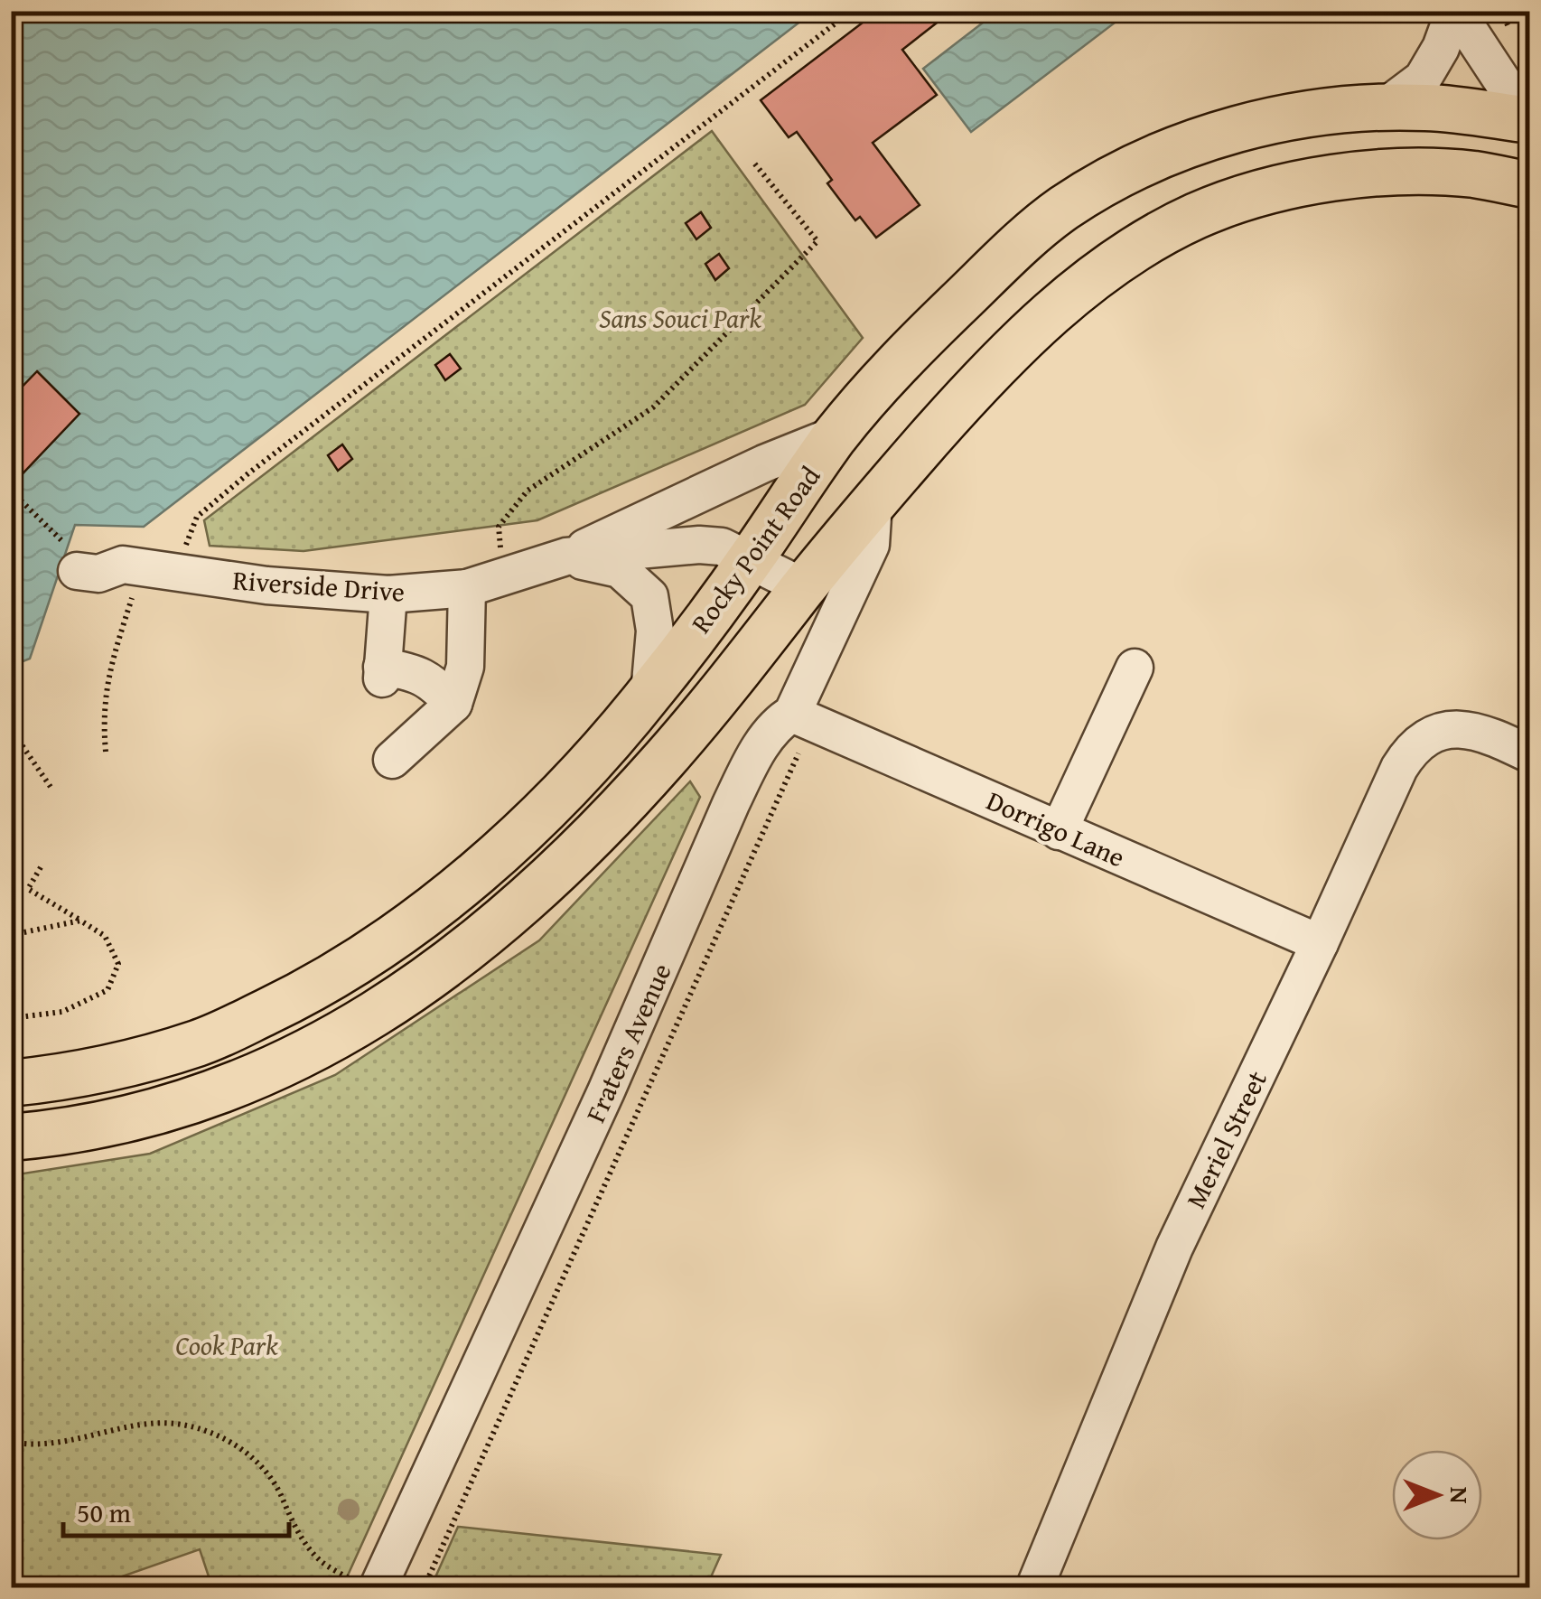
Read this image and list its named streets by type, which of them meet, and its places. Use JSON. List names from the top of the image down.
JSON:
{
  "streets": {
    "main road": ["Rocky Point Road"],
    "street": [
      "Riverside Drive",
      "Dorrigo Lane",
      "Fraters Avenue",
      "Meriel Street"
    ]
  },
  "crossings": [
    ["Rocky Point Road", "Riverside Drive"],
    ["Dorrigo Lane", "Fraters Avenue"],
    ["Dorrigo Lane", "Meriel Street"]
  ],
  "parks": ["Sans Souci Park", "Cook Park"],
  "scale_bar": "50 m",
  "north": "right"
}
